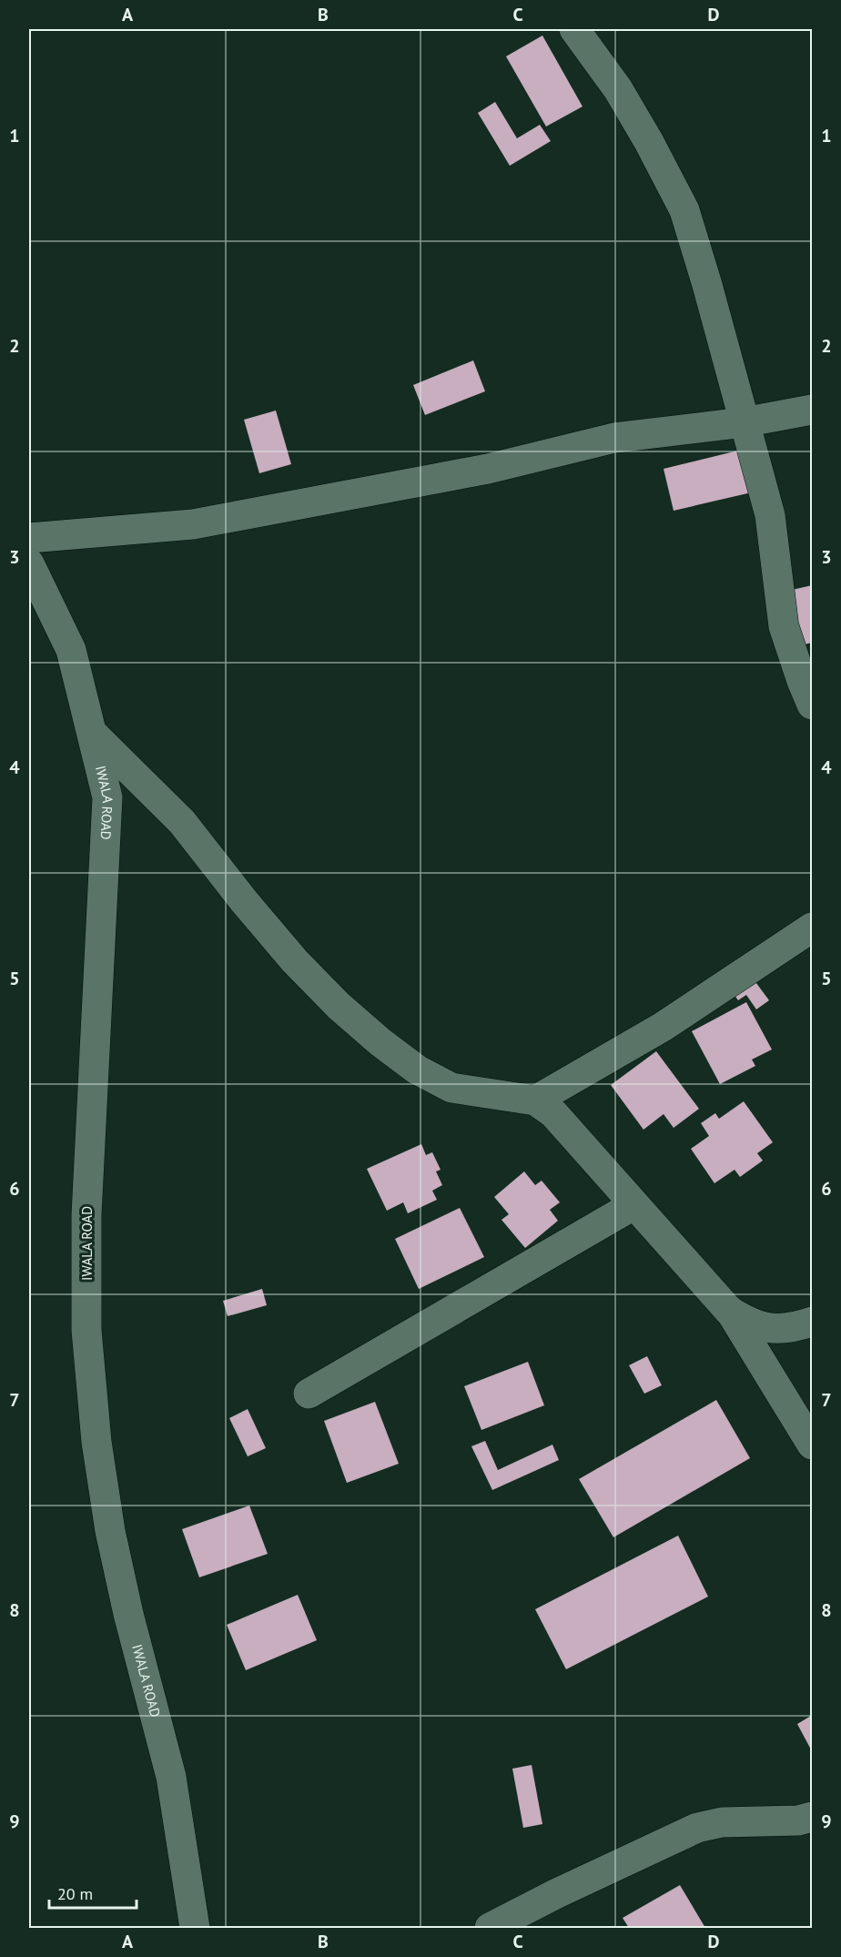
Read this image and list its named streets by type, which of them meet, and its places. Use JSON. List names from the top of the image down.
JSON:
{
  "streets": {
    "street": ["IWALA ROAD"]
  },
  "scale_bar": "20 m",
  "grid": {
    "columns": [
      "A",
      "B",
      "C",
      "D"
    ],
    "rows": [
      "1",
      "2",
      "3",
      "4",
      "5",
      "6",
      "7",
      "8",
      "9"
    ]
  }
}
